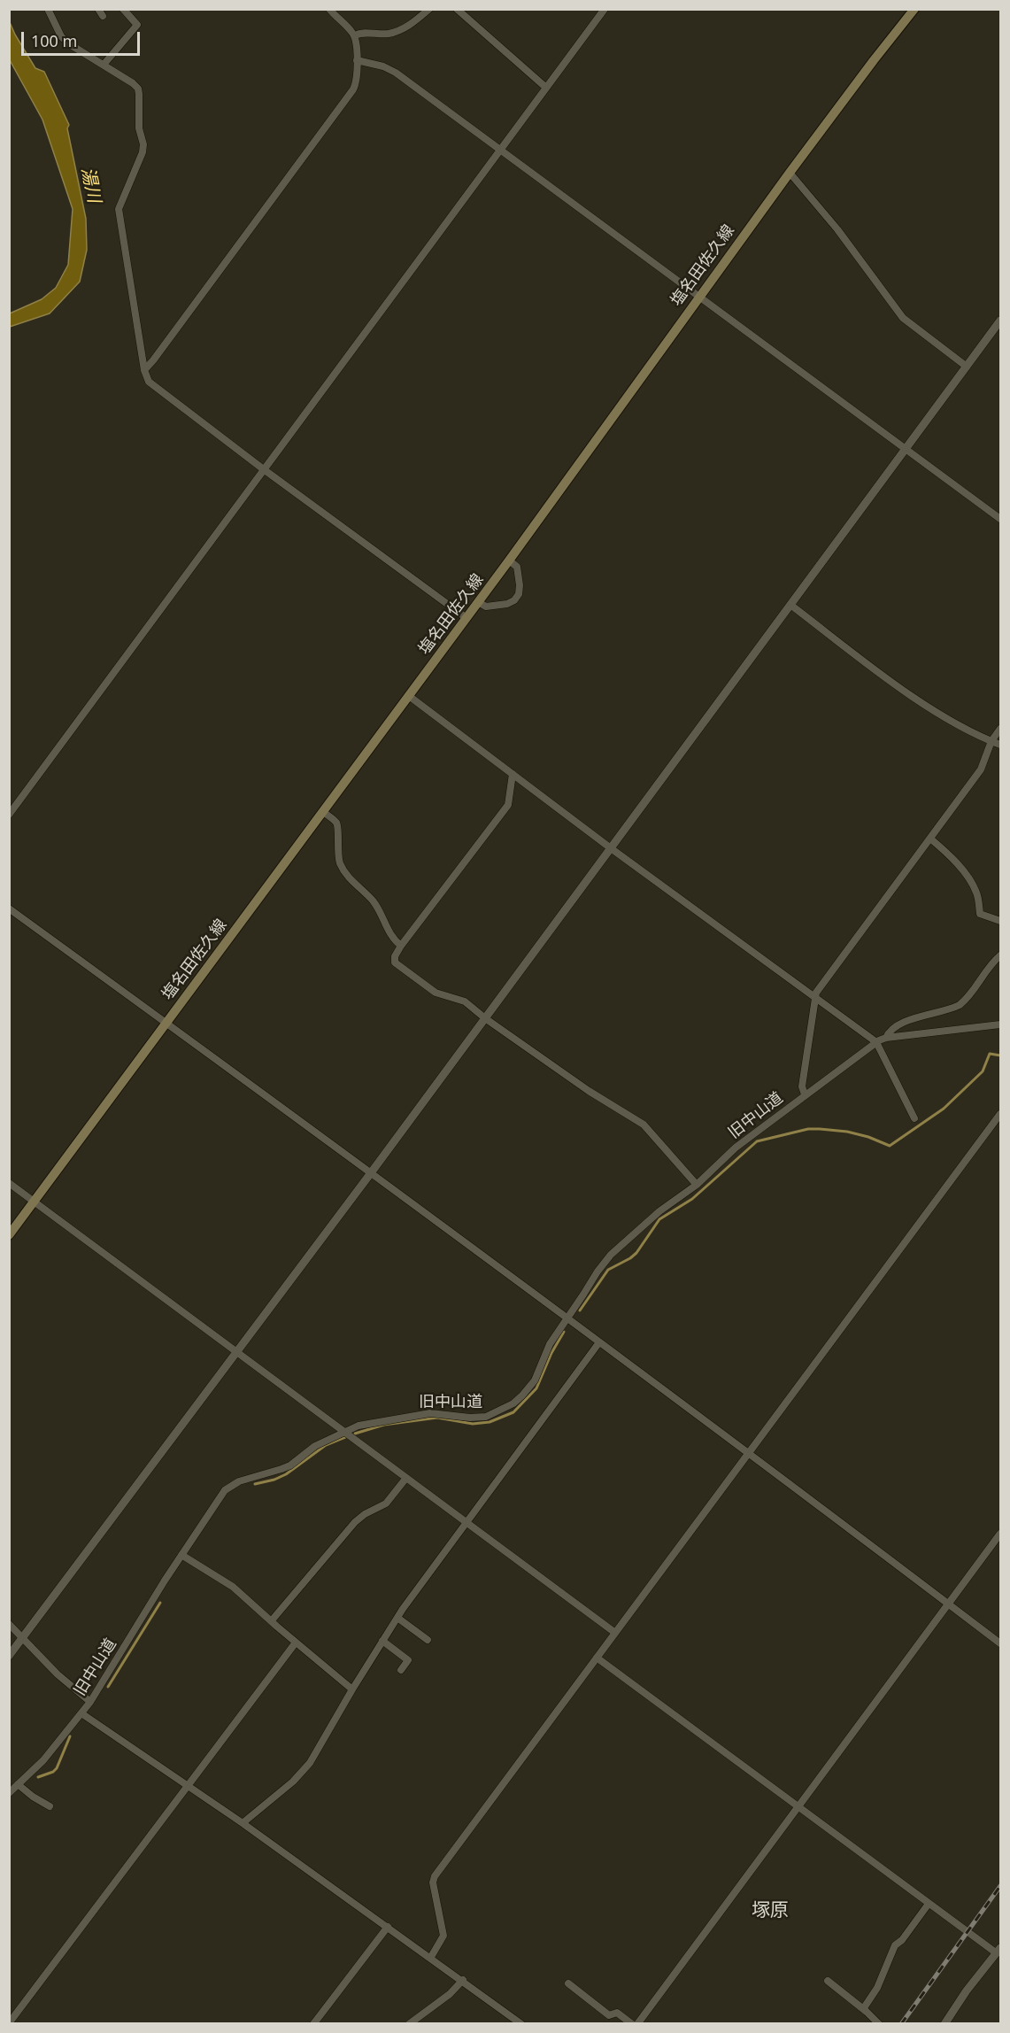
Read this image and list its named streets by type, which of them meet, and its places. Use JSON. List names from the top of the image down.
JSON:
{
  "streets": {
    "main road": ["塩名田佐久線"],
    "street": ["旧中山道"]
  },
  "districts": ["塚原"],
  "water": ["湯川"],
  "scale_bar": "100 m"
}
